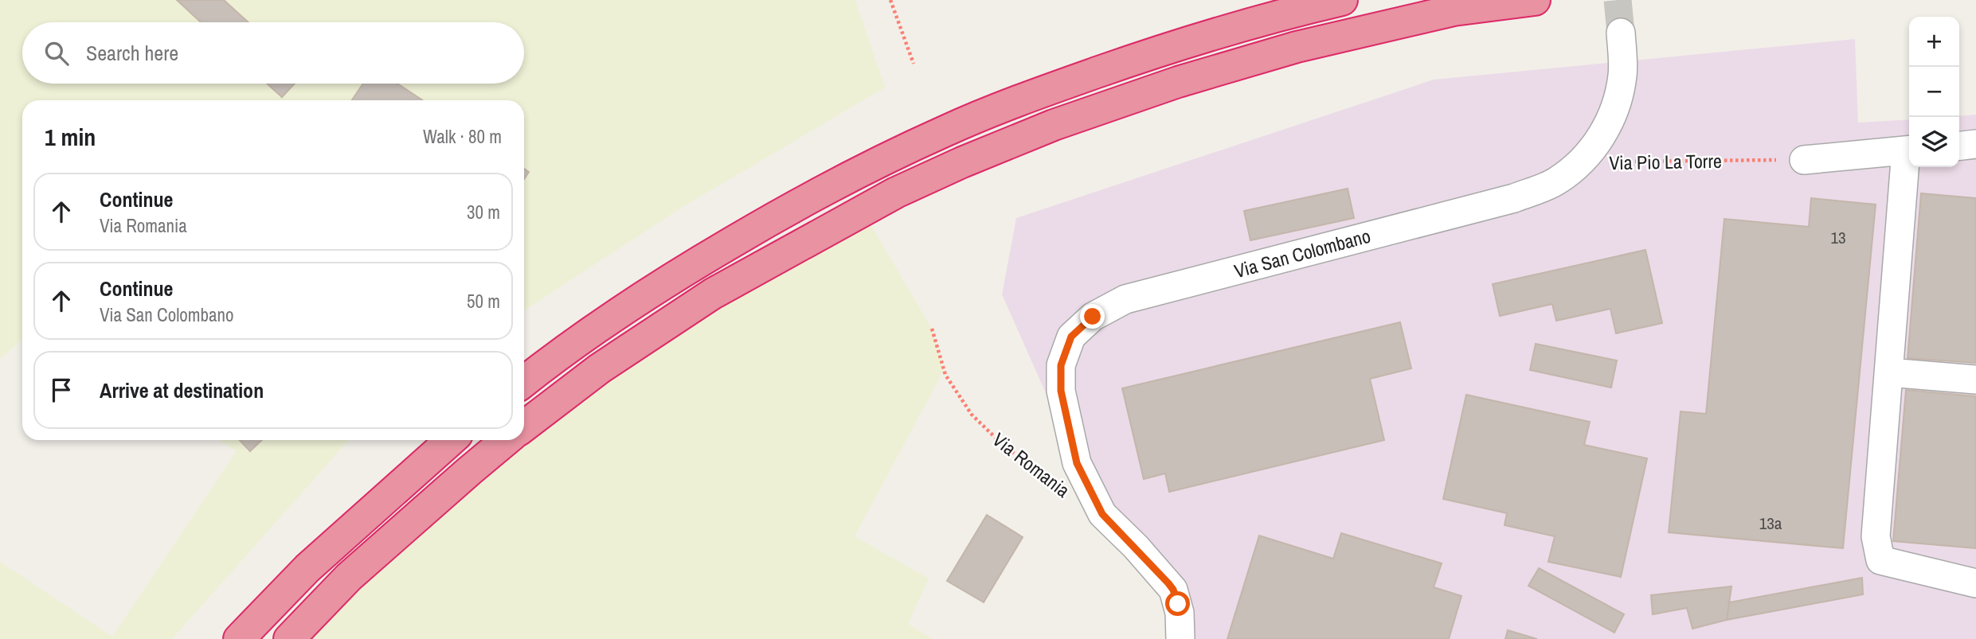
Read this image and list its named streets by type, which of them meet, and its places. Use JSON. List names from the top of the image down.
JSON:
{
  "streets": {
    "street": ["Via San Colombano"],
    "path": ["Via Pio La Torre", "Via Romania"]
  },
  "crossings": [
    ["Via Pio La Torre", "Via San Colombano"]
  ],
  "house_numbers": ["13", "13a"],
  "page": {
    "map_buttons": ["+", "−"],
    "search": "Search here",
    "heading": ["1 min", "Walk · 80 m"],
    "list": [
      ["Continue", "Via Romania", "30 m"],
      ["Continue", "Via San Colombano", "50 m"],
      "Arrive at destination"
    ]
  }
}
